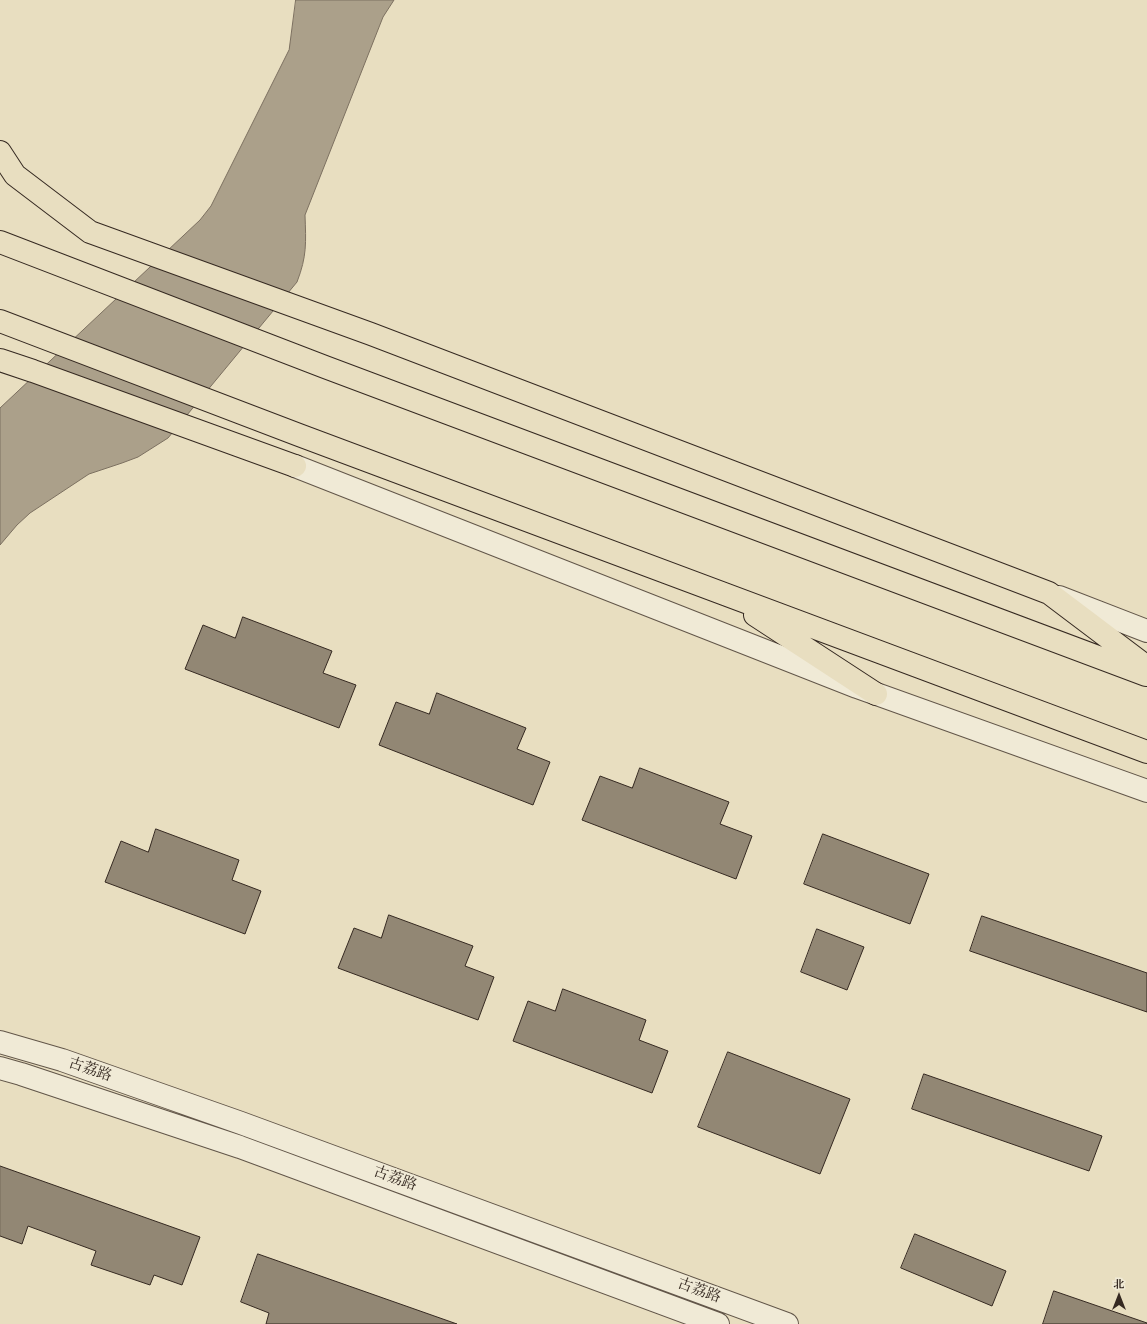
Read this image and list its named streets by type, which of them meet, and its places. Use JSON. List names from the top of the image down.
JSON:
{
  "streets": {
    "street": ["古荔路"]
  },
  "north": "top"
}
